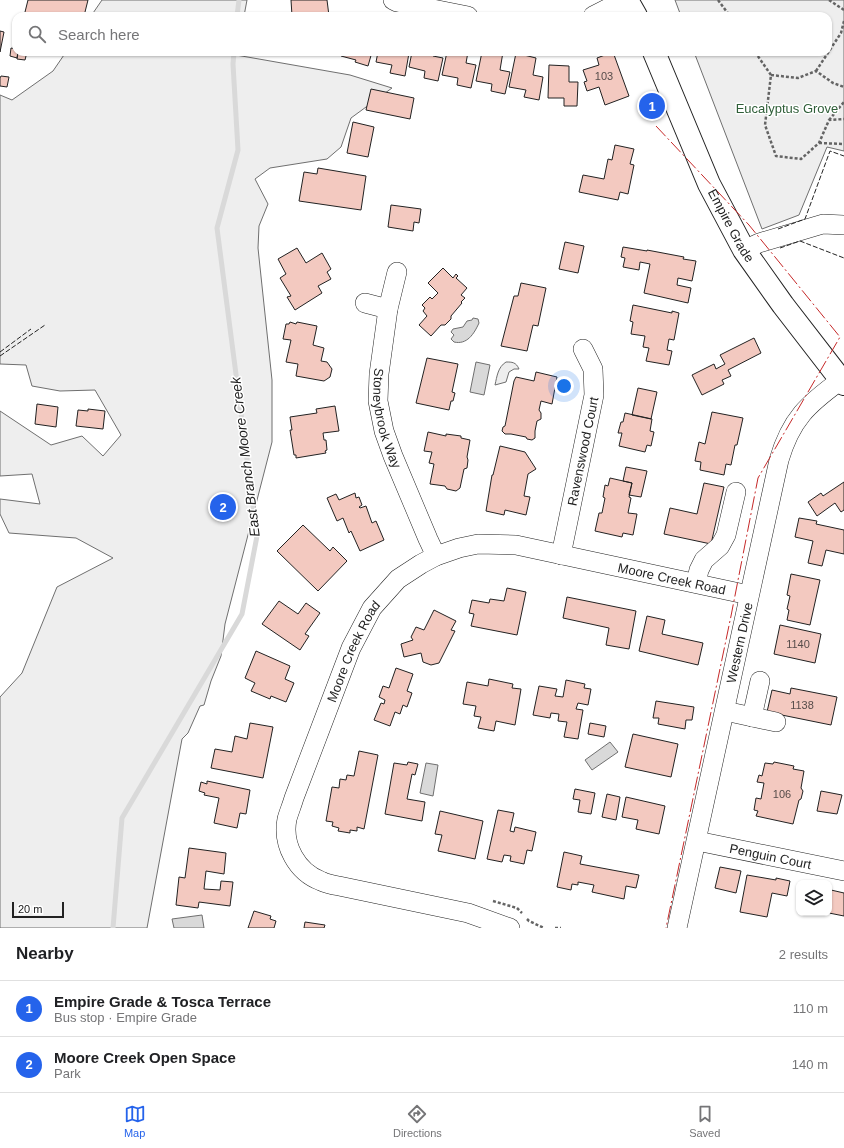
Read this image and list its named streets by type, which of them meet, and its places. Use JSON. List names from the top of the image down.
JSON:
{
  "streets": {
    "main road": ["Empire Grade"],
    "street": [
      "Stoneybrook Way",
      "Ravenswood Court",
      "Moore Creek Road",
      "Western Drive",
      "Penguin Court"
    ]
  },
  "crossings": [
    ["Empire Grade", "Western Drive"],
    ["Stoneybrook Way", "Moore Creek Road"],
    ["Ravenswood Court", "Moore Creek Road"],
    ["Moore Creek Road", "Western Drive"],
    ["Western Drive", "Penguin Court"]
  ],
  "water": ["East Branch Moore Creek"],
  "parks": ["Eucalyptus Grove"],
  "house_numbers": [
    "103",
    "1140",
    "1138",
    "106"
  ],
  "scale_bar": "20 m",
  "page": {
    "search": "Search here",
    "pins": ["1", "2"],
    "scale": "20 m",
    "heading": ["Nearby", "2 results"],
    "list": [
      {
        "mark": "1",
        "name": "Empire Grade & Tosca Terrace",
        "note": "Bus stop · Empire Grade",
        "value": "110 m"
      },
      {
        "mark": "2",
        "name": "Moore Creek Open Space",
        "note": "Park",
        "value": "140 m"
      }
    ],
    "nav": ["Map", "Directions", "Saved"]
  }
}
